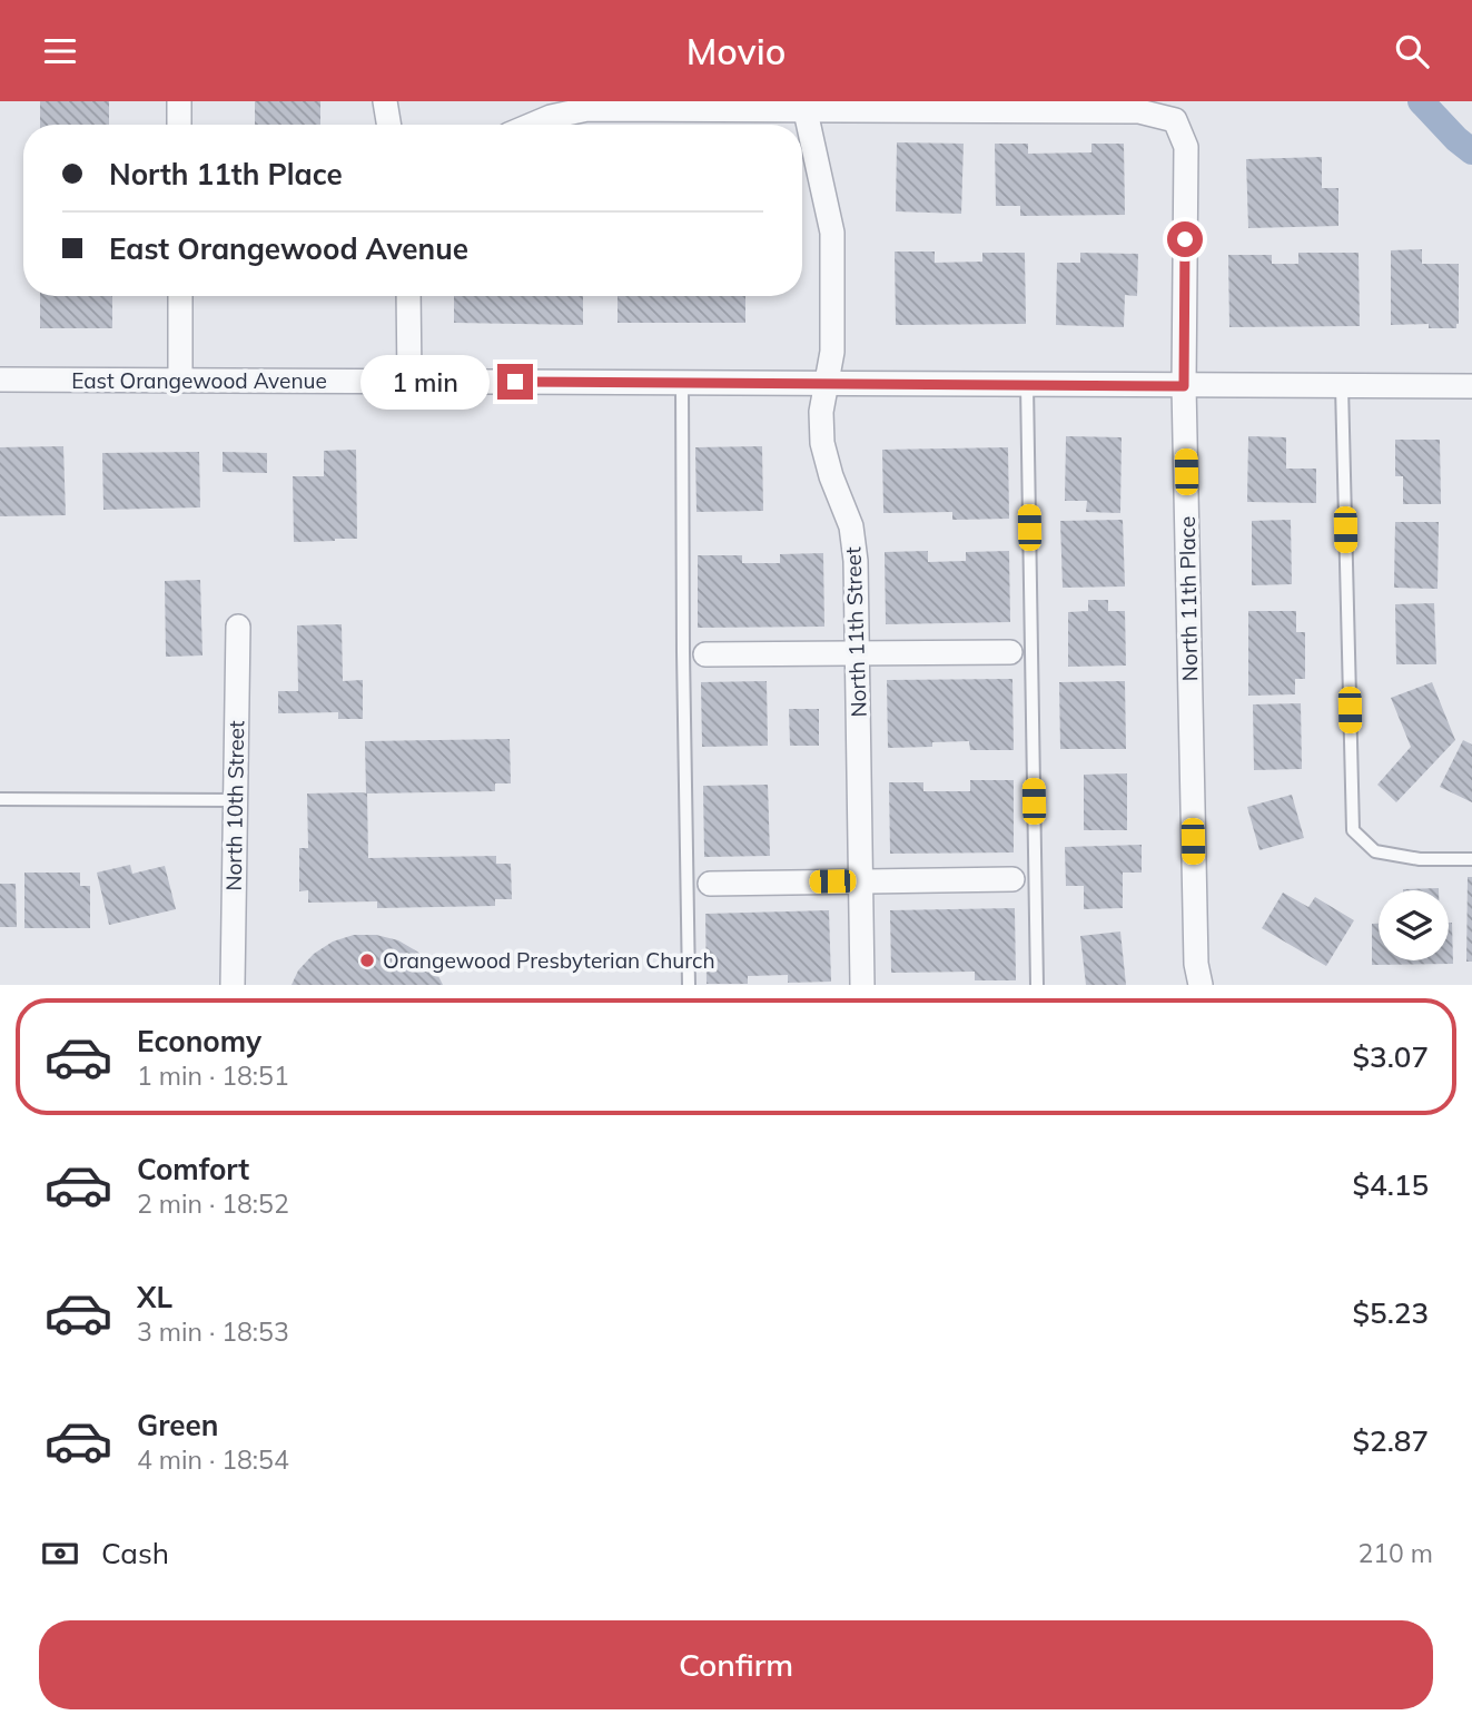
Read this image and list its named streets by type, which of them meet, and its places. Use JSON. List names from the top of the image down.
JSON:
{
  "streets": {
    "street": [
      "East Orangewood Avenue",
      "North 11th Place",
      "North 11th Street",
      "North 10th Street"
    ]
  },
  "crossings": [
    ["East Orangewood Avenue", "North 11th Place"],
    ["East Orangewood Avenue", "North 11th Street"],
    ["North 11th Place", "North 11th Street"]
  ],
  "places": ["Orangewood Presbyterian Church"],
  "page": {
    "header": "Movio",
    "banner": ["North 11th Place", "East Orangewood Avenue"],
    "bubble": "1 min",
    "list": [
      {
        "name": "Economy",
        "note": "1 min · 18:51",
        "value": "$3.07"
      },
      {
        "name": "Comfort",
        "note": "2 min · 18:52",
        "value": "$4.15"
      },
      {
        "name": "XL",
        "note": "3 min · 18:53",
        "value": "$5.23"
      },
      {
        "name": "Green",
        "note": "4 min · 18:54",
        "value": "$2.87"
      }
    ],
    "pay": ["Cash", "210 m"],
    "buttons": "Confirm"
  }
}
